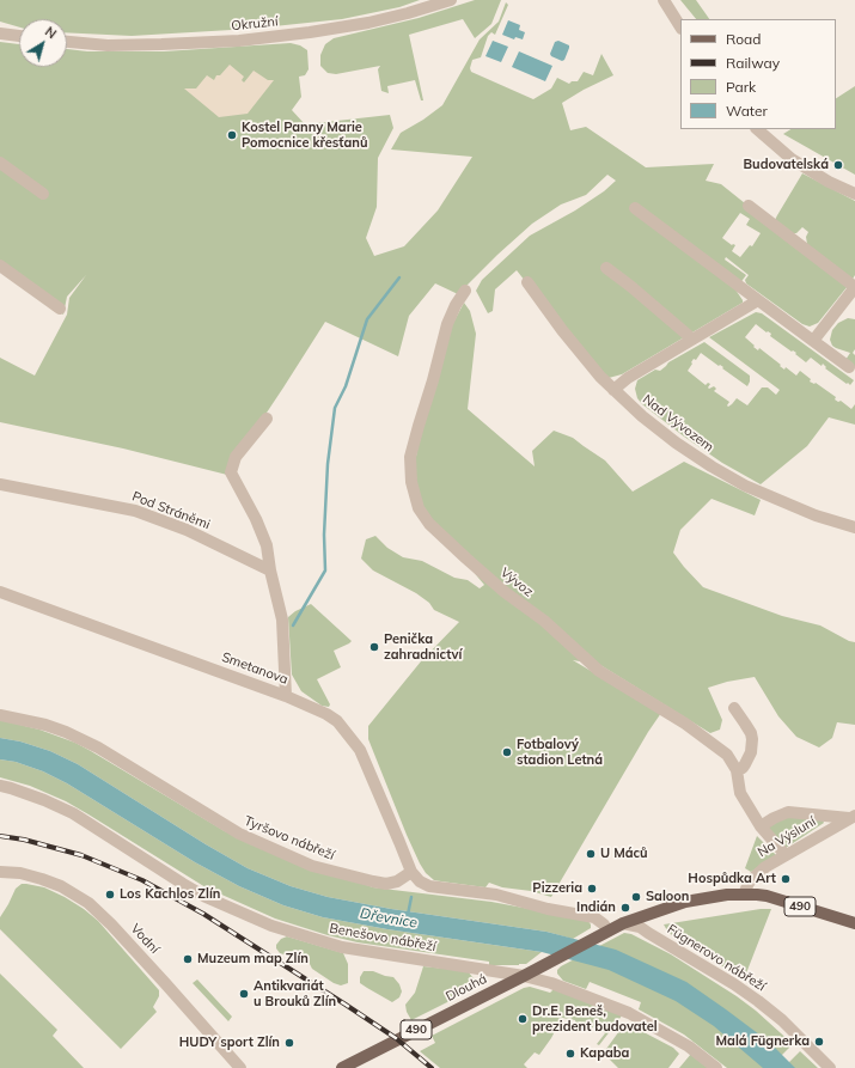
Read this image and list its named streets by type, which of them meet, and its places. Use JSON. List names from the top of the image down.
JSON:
{
  "streets": {
    "main road": ["490", "Dlouhá"],
    "street": [
      "Okružní",
      "Nad Vývozem",
      "Pod Stráněmi",
      "Vývoz",
      "Smetanova",
      "Na Výsluní",
      "Tyršovo nábřeží",
      "Benešovo nábřeží",
      "Vodní",
      "Fügnerovo nábřeží"
    ]
  },
  "crossings": [
    ["Vývoz", "Na Výsluní"],
    ["Smetanova", "Tyršovo nábřeží"],
    ["Na Výsluní", "490"],
    ["490", "Fügnerovo nábřeží"],
    ["490", "Dlouhá"],
    ["Benešovo nábřeží", "Dlouhá"]
  ],
  "water": ["Dřevnice"],
  "places": [
    "Kostel Panny Marie Pomocnice křesťanů",
    "Budovatelská",
    "Penička zahradnictví",
    "Fotbalový stadion Letná",
    "U Máců",
    "Hospůdka Art",
    "Pizzeria",
    "Los Kachlos Zlín",
    "Saloon",
    "Indián",
    "Muzeum map Zlín",
    "Antikvariát u Brouků Zlín",
    "Dr.E. Beneš, prezident budovatel",
    "Malá Fügnerka",
    "HUDY sport Zlín",
    "Kapaba"
  ],
  "legend": [
    "Road",
    "Railway",
    "Park",
    "Water"
  ],
  "north": "top right"
}
